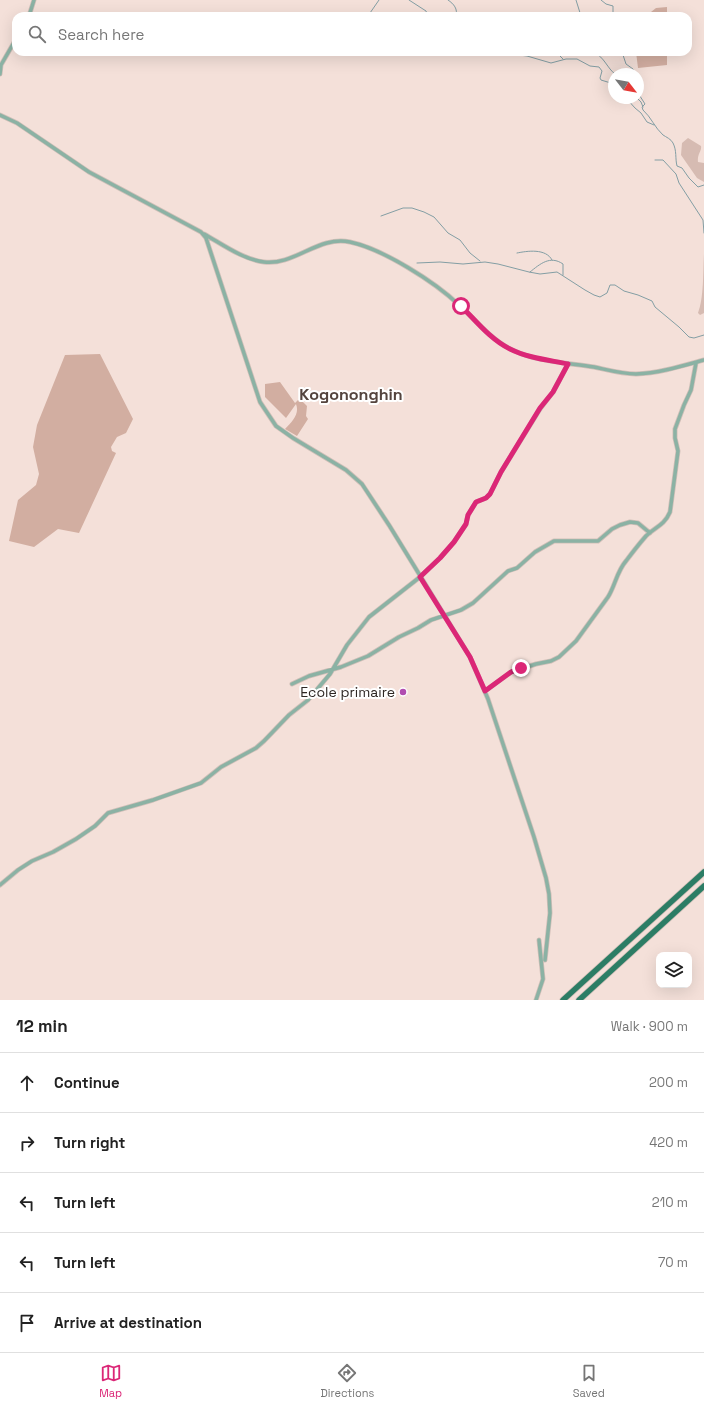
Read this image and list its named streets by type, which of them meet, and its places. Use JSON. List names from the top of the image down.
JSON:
{
  "districts": ["Kogononghin"],
  "places": ["Ecole primaire"],
  "north": "bottom right",
  "page": {
    "search": "Search here",
    "heading": ["12 min", "Walk · 900 m"],
    "list": [
      ["Continue", "200 m"],
      ["Turn right", "420 m"],
      ["Turn left", "210 m"],
      ["Turn left", "70 m"],
      "Arrive at destination"
    ],
    "nav": ["Map", "Directions", "Saved"]
  }
}
